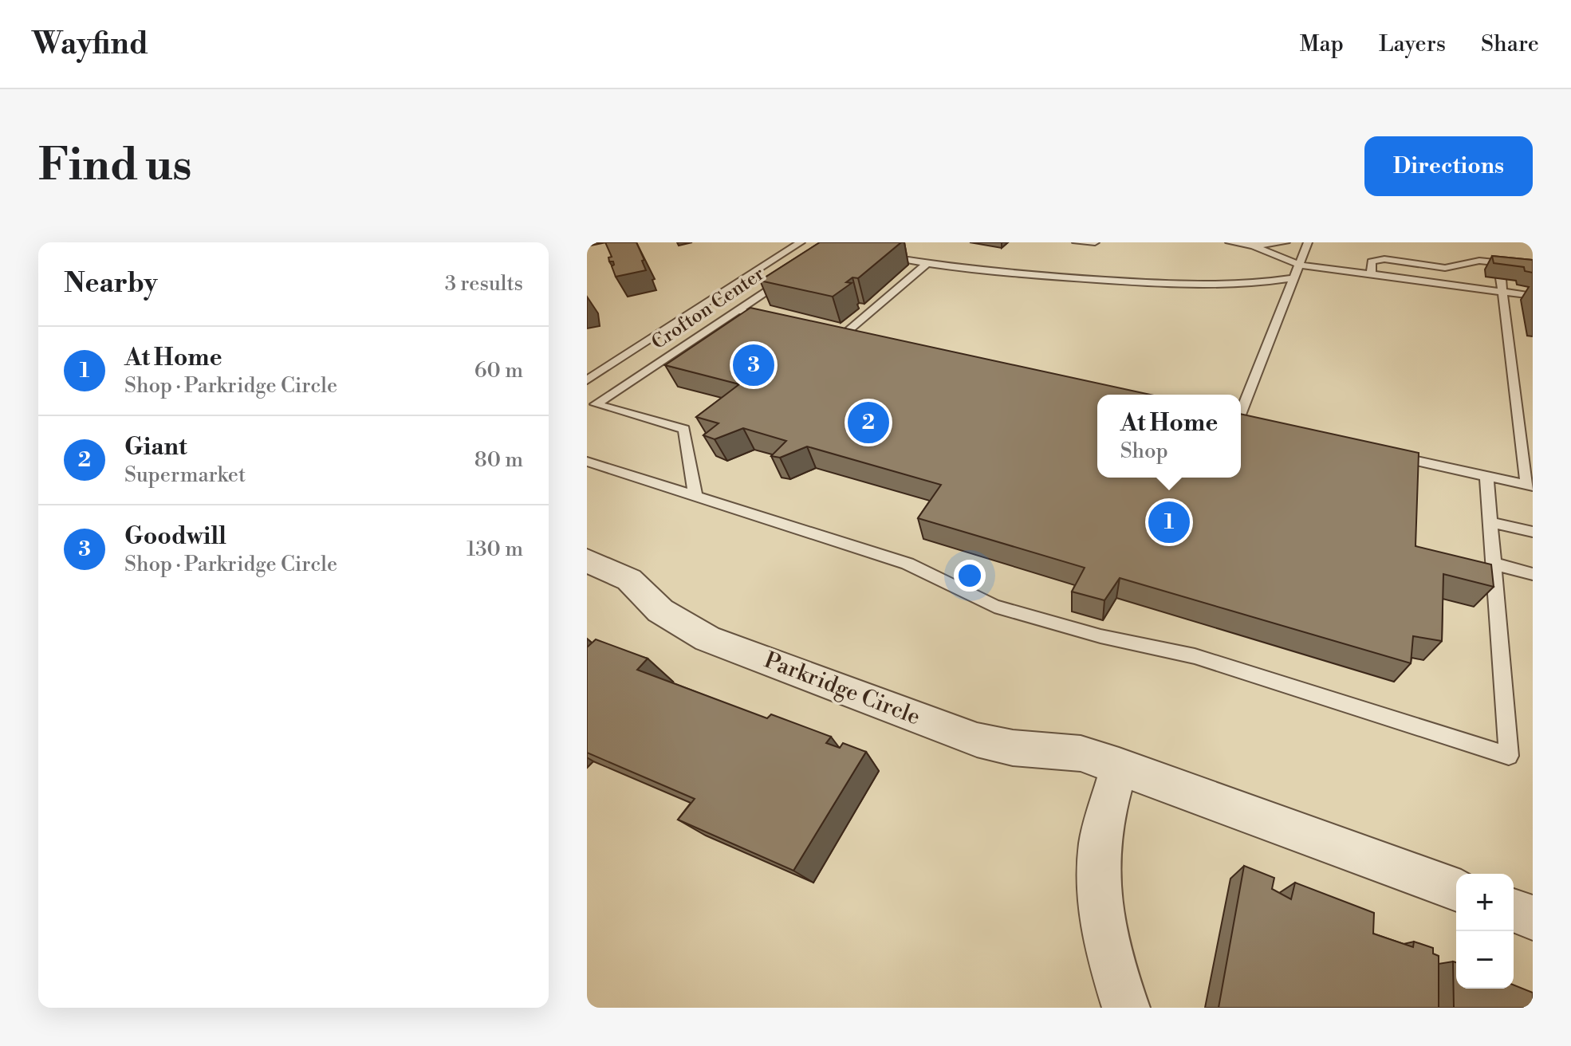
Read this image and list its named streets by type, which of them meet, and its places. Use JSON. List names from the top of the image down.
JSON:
{
  "streets": {
    "street": ["Parkridge Circle"],
    "lane": ["Crofton Center"]
  },
  "page": {
    "header": "Wayfind",
    "nav": ["Map", "Layers", "Share"],
    "buttons": "Directions",
    "title": "Find us",
    "heading": ["Nearby", "3 results"],
    "list": [
      {
        "mark": "1",
        "name": "At Home",
        "note": "Shop · Parkridge Circle",
        "value": "60 m"
      },
      {
        "mark": "2",
        "name": "Giant",
        "note": "Supermarket",
        "value": "80 m"
      },
      {
        "mark": "3",
        "name": "Goodwill",
        "note": "Shop · Parkridge Circle",
        "value": "130 m"
      }
    ],
    "pins": ["3", "2", "1"],
    "popup": ["At Home", "Shop"],
    "map_buttons": ["+", "−"]
  }
}
